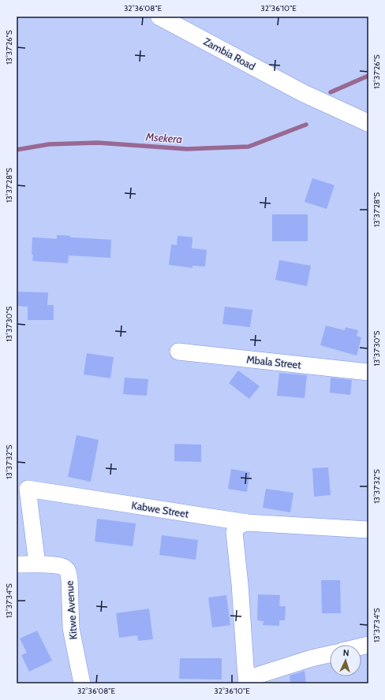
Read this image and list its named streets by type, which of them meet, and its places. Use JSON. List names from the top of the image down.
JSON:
{
  "streets": {
    "street": [
      "Zambia Road",
      "Mbala Street",
      "Kabwe Street",
      "Kitwe Avenue"
    ]
  },
  "crossings": [
    ["Kabwe Street", "Kitwe Avenue"]
  ],
  "water": ["Msekera"],
  "north": "top",
  "coordinates": [
    "32°36'08\"E",
    "32°36'10\"E",
    "13°37'26\"S",
    "13°37'28\"S",
    "13°37'30\"S",
    "13°37'32\"S",
    "13°37'34\"S"
  ]
}
